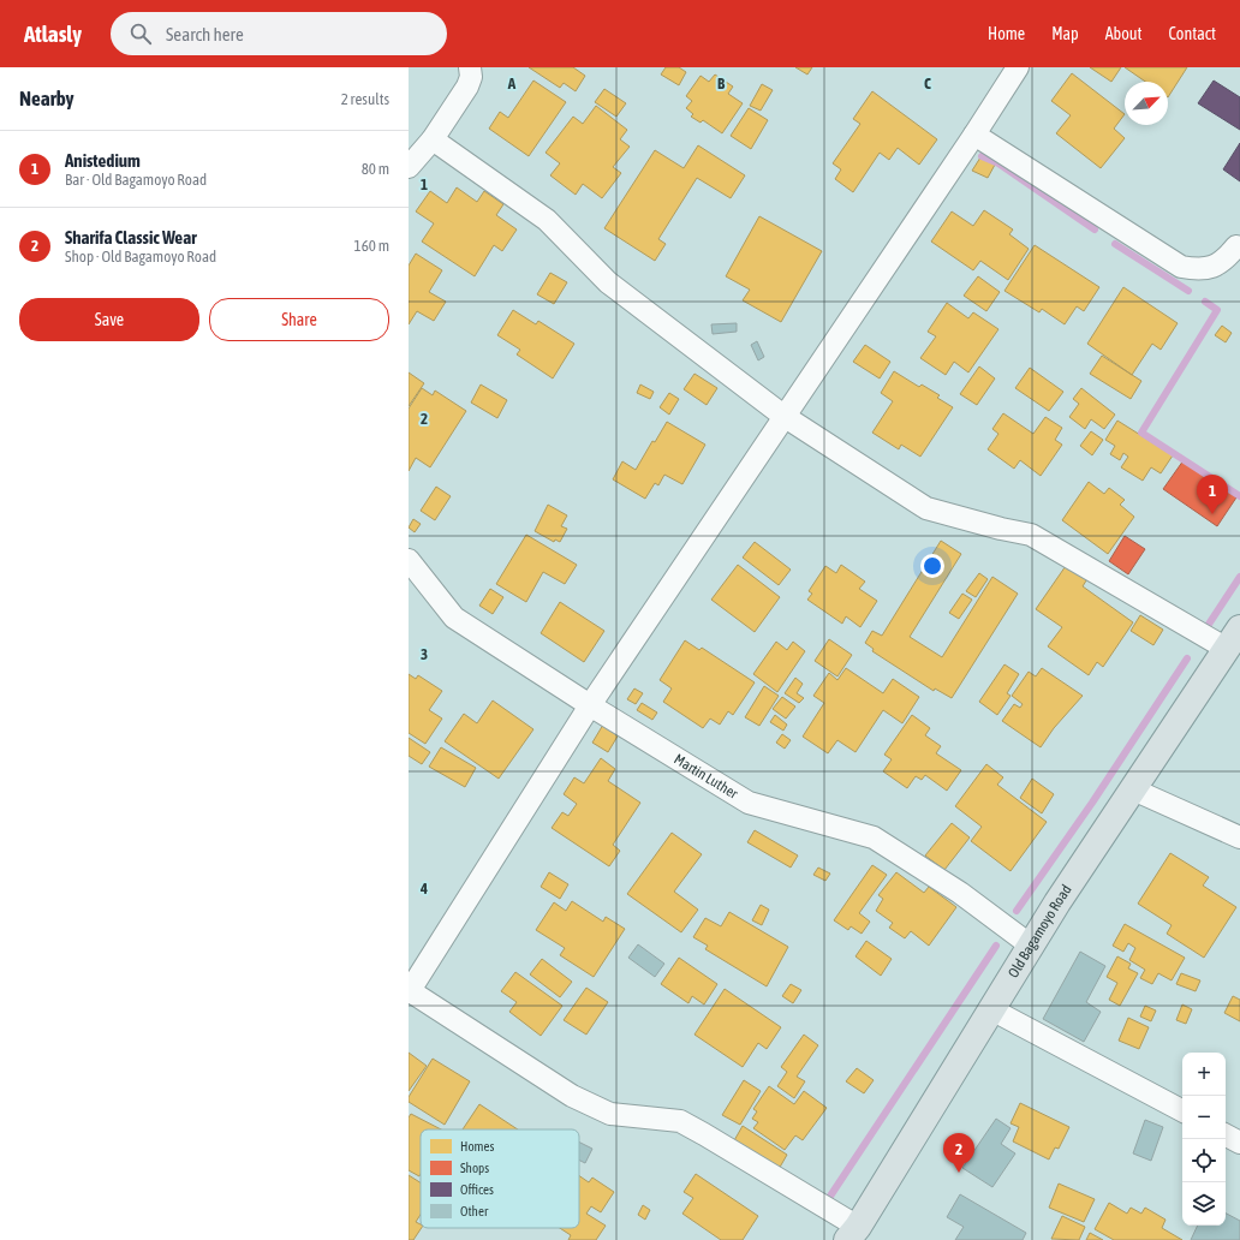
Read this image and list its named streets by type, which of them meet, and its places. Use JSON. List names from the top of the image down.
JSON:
{
  "streets": {
    "main road": ["Old Bagamoyo Road"],
    "street": ["Martin Luther"]
  },
  "crossings": [
    ["Martin Luther", "Old Bagamoyo Road"]
  ],
  "legend": [
    "Homes",
    "Shops",
    "Offices",
    "Other"
  ],
  "north": "top right",
  "page": {
    "header": "Atlasly",
    "search": "Search here",
    "nav": [
      "Home",
      "Map",
      "About",
      "Contact"
    ],
    "heading": ["Nearby", "2 results"],
    "list": [
      {
        "mark": "1",
        "name": "Anistedium",
        "note": "Bar · Old Bagamoyo Road",
        "value": "80 m"
      },
      {
        "mark": "2",
        "name": "Sharifa Classic Wear",
        "note": "Shop · Old Bagamoyo Road",
        "value": "160 m"
      }
    ],
    "buttons": ["Save", "Share"],
    "pins": ["1", "2"],
    "map_buttons": ["+", "−"]
  },
  "grid": {
    "columns": ["A", "B", "C"],
    "rows": [
      "1",
      "2",
      "3",
      "4"
    ]
  }
}
